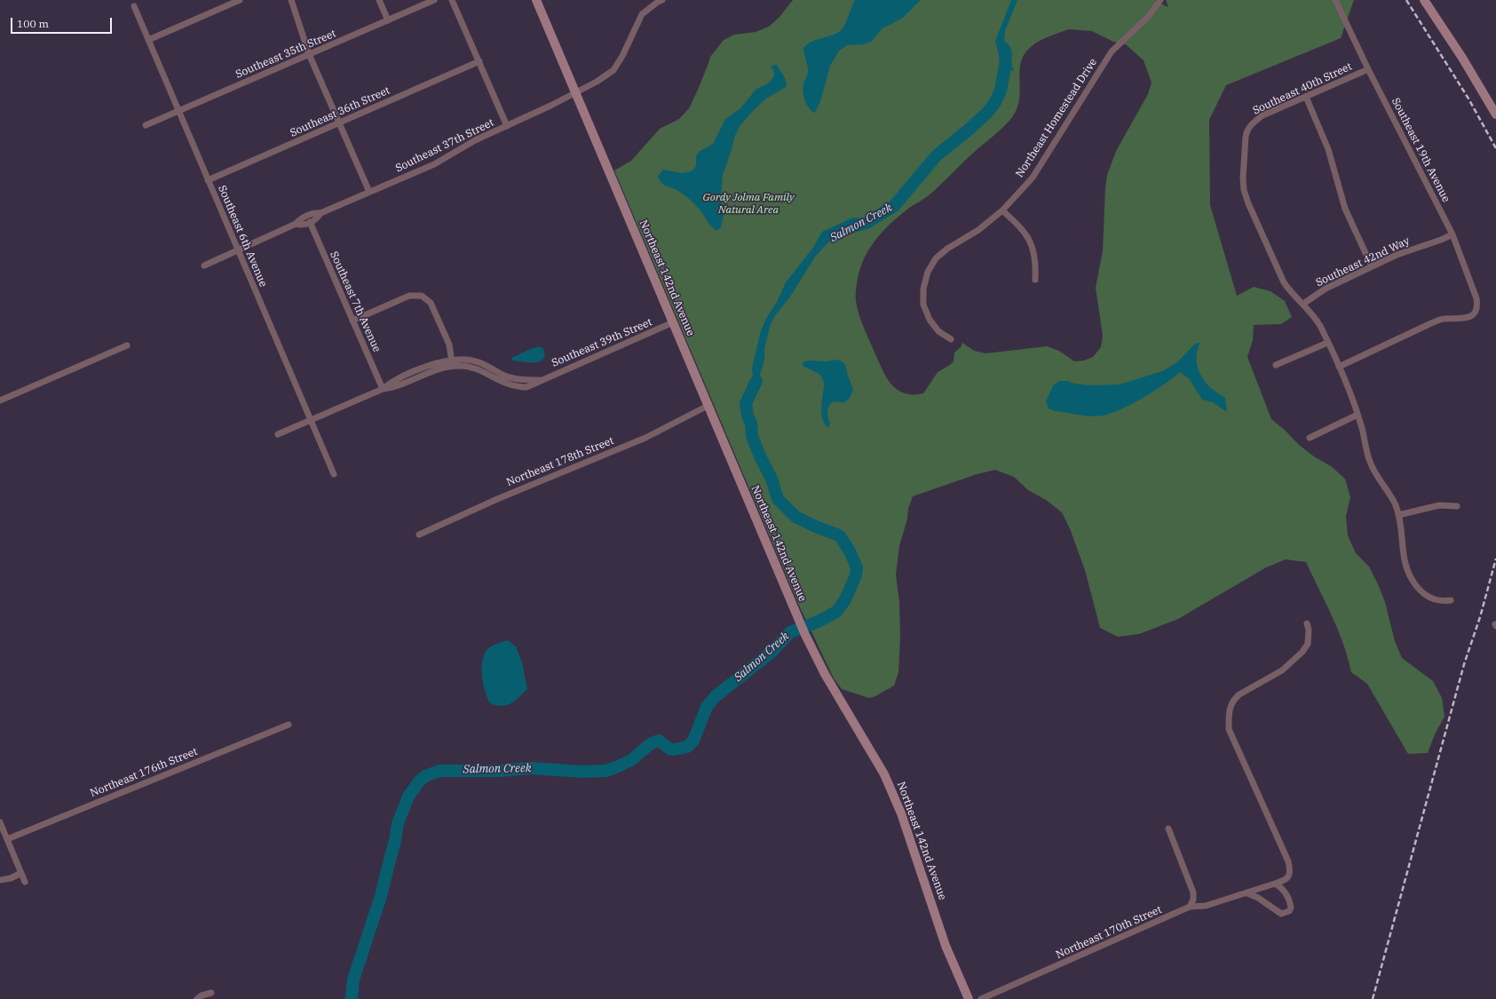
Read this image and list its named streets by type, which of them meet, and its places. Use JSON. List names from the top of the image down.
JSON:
{
  "streets": {
    "street": [
      "Southeast 35th Street",
      "Southeast 40th Street",
      "Southeast 36th Street",
      "Northeast Homestead Drive",
      "Southeast 37th Street",
      "Southeast 19th Avenue",
      "Southeast 6th Avenue",
      "Southeast 42nd Way",
      "Northeast 142nd Avenue",
      "Southeast 7th Avenue",
      "Southeast 39th Street",
      "Northeast 178th Street",
      "Northeast 176th Street",
      "Northeast 170th Street"
    ]
  },
  "crossings": [
    ["Southeast 35th Street", "Southeast 6th Avenue"],
    ["Southeast 40th Street", "Southeast 19th Avenue"],
    ["Southeast 40th Street", "Southeast 42nd Way"],
    ["Southeast 36th Street", "Southeast 6th Avenue"],
    ["Southeast 37th Street", "Southeast 6th Avenue"],
    ["Southeast 37th Street", "Northeast 142nd Avenue"],
    ["Southeast 37th Street", "Southeast 7th Avenue"],
    ["Southeast 19th Avenue", "Southeast 42nd Way"],
    ["Southeast 6th Avenue", "Southeast 39th Street"],
    ["Northeast 142nd Avenue", "Southeast 39th Street"],
    ["Northeast 142nd Avenue", "Northeast 178th Street"],
    ["Southeast 7th Avenue", "Southeast 39th Street"]
  ],
  "water": ["Salmon Creek"],
  "parks": ["Gordy Jolma Family Natural Area"],
  "scale_bar": "100 m"
}
